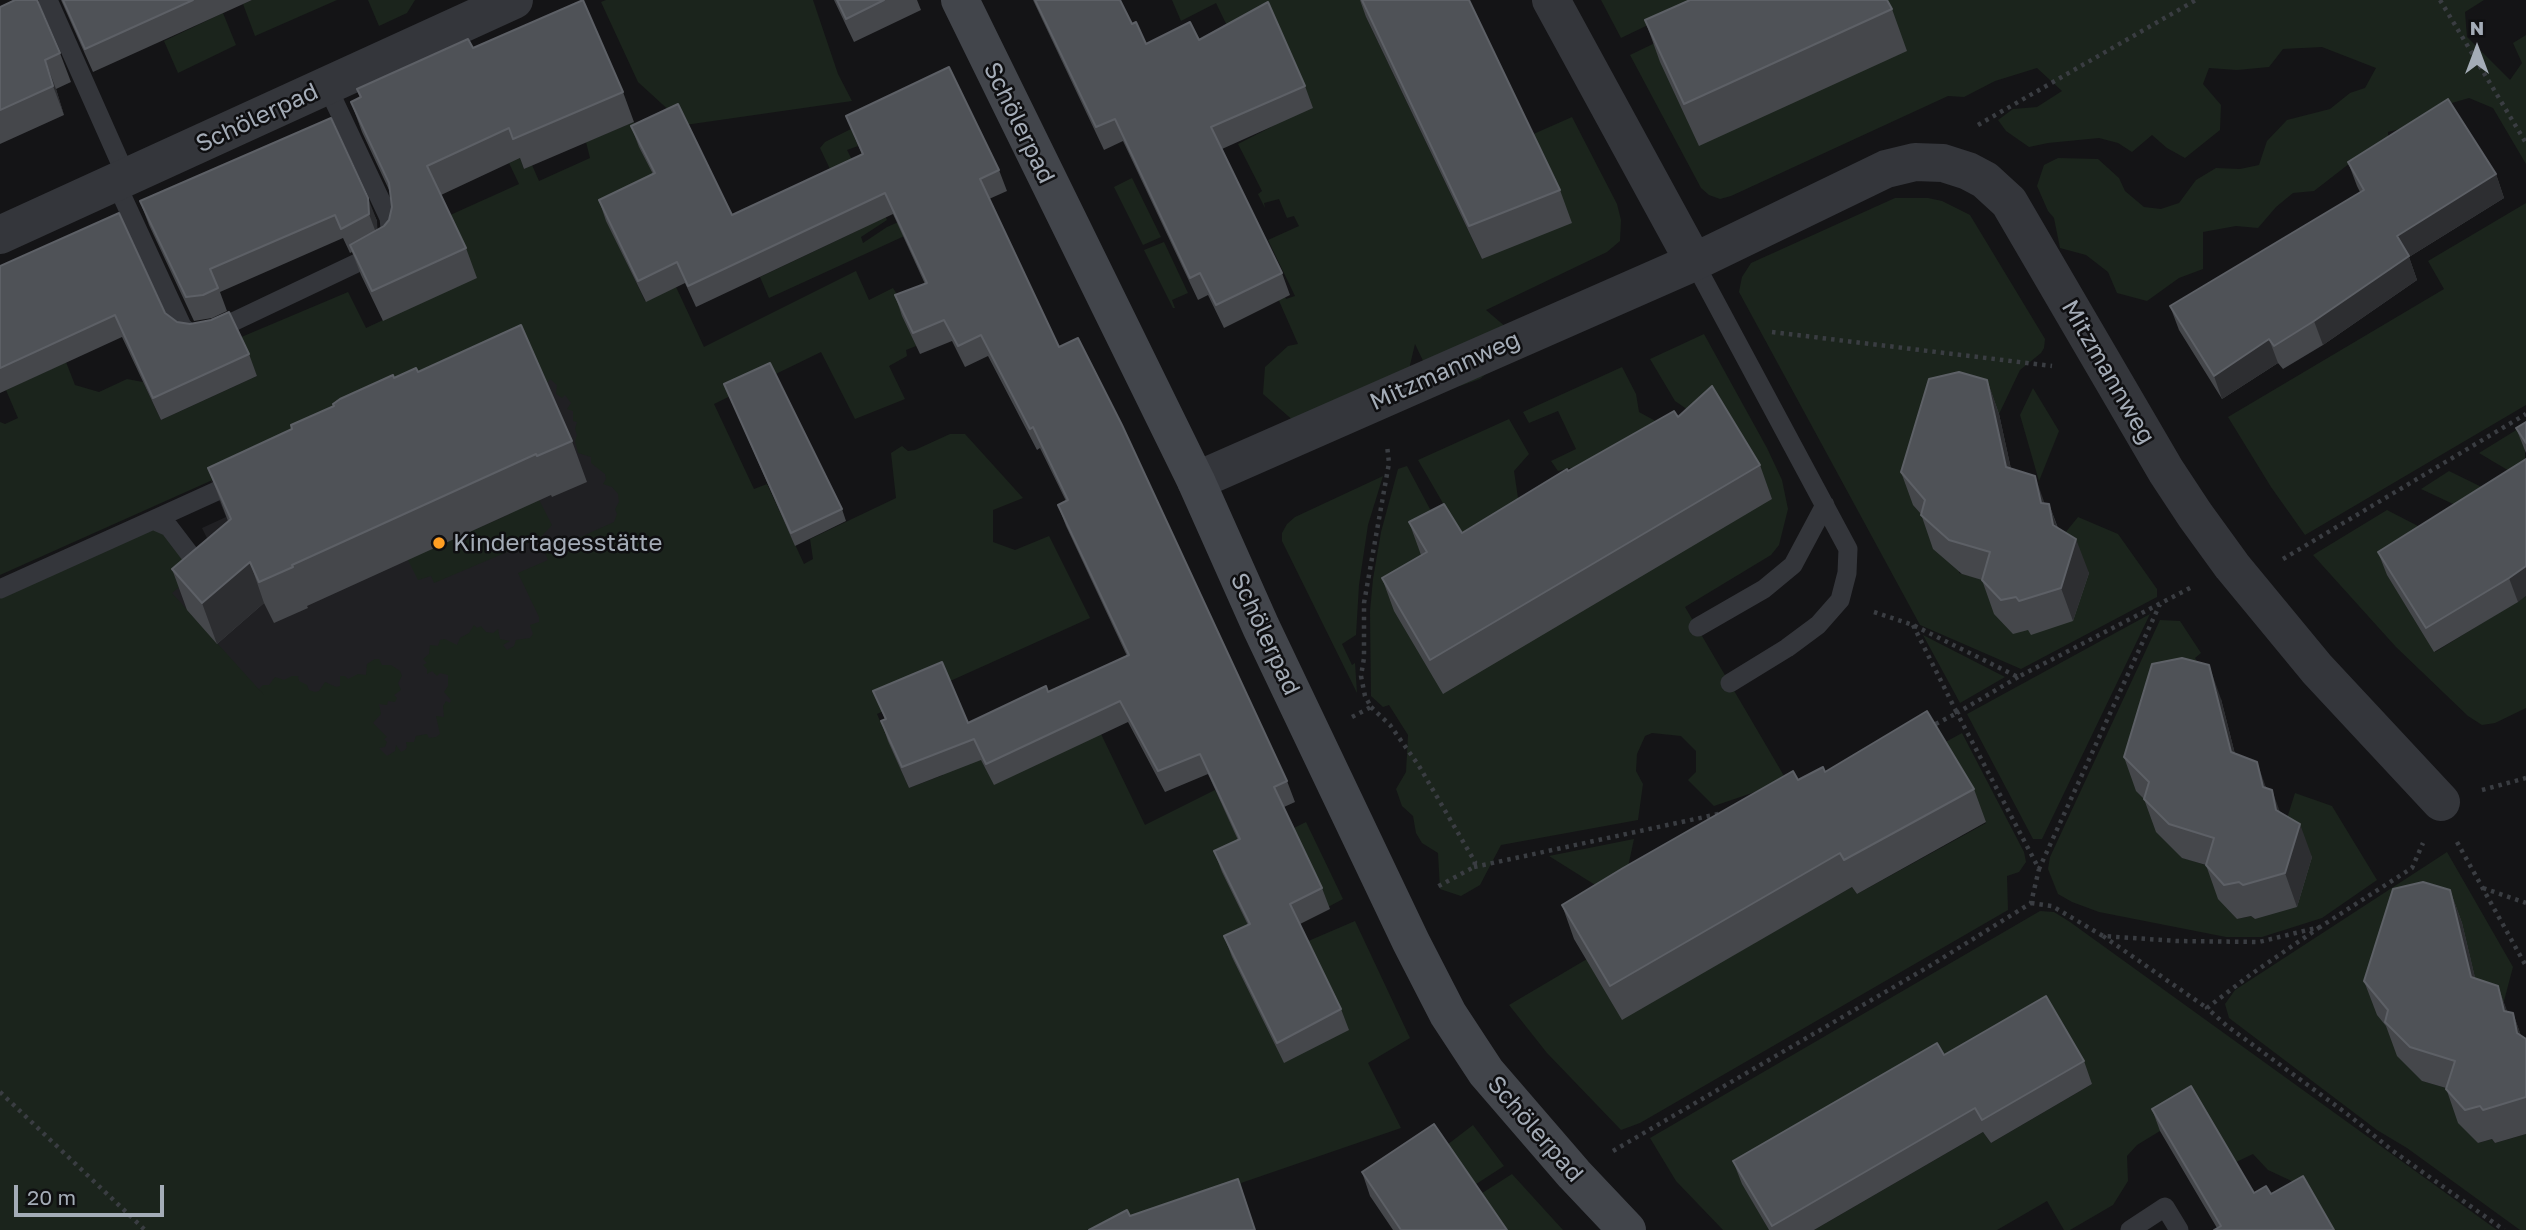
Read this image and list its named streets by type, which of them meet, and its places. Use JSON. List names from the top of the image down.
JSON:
{
  "streets": {
    "street": ["Schölerpad", "Mitzmannweg"]
  },
  "crossings": [
    ["Schölerpad", "Mitzmannweg"]
  ],
  "places": ["Kindertagesstätte"],
  "scale_bar": "20 m",
  "north": "top"
}
